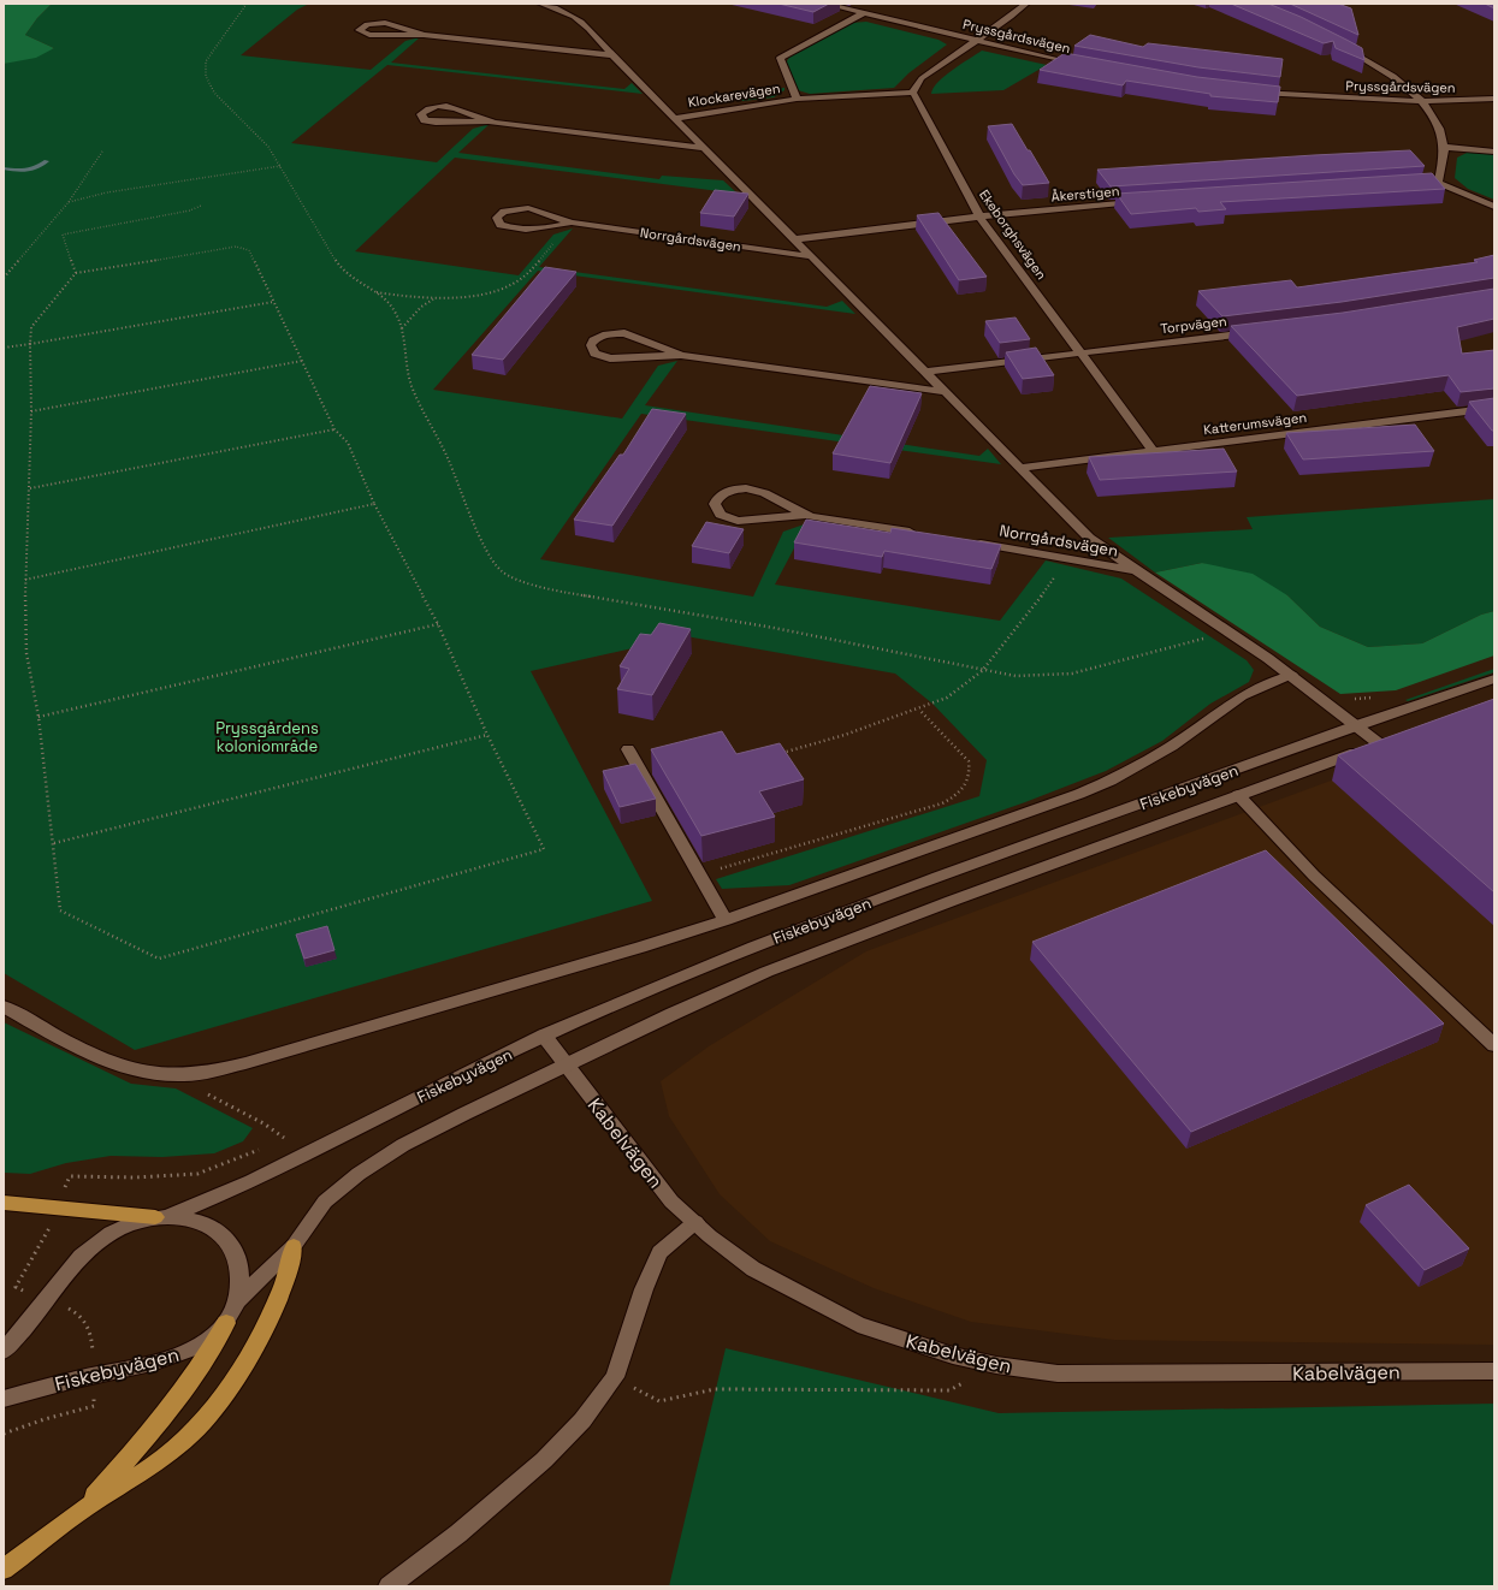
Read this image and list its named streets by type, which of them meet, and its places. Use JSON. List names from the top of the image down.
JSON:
{
  "streets": {
    "street": [
      "Pryssgårdsvägen",
      "Klockarevägen",
      "Åkerstigen",
      "Ekeborghsvägen",
      "Norrgårdsvägen",
      "Torpvägen",
      "Katterumsvägen",
      "Fiskebyvägen",
      "Kabelvägen"
    ]
  },
  "crossings": [
    ["Pryssgårdsvägen", "Klockarevägen"],
    ["Klockarevägen", "Ekeborghsvägen"],
    ["Klockarevägen", "Norrgårdsvägen"],
    ["Åkerstigen", "Ekeborghsvägen"],
    ["Åkerstigen", "Norrgårdsvägen"],
    ["Ekeborghsvägen", "Torpvägen"],
    ["Ekeborghsvägen", "Katterumsvägen"],
    ["Norrgårdsvägen", "Torpvägen"],
    ["Norrgårdsvägen", "Katterumsvägen"],
    ["Norrgårdsvägen", "Fiskebyvägen"],
    ["Fiskebyvägen", "Kabelvägen"]
  ],
  "parks": ["Pryssgårdens koloniområde"]
}
